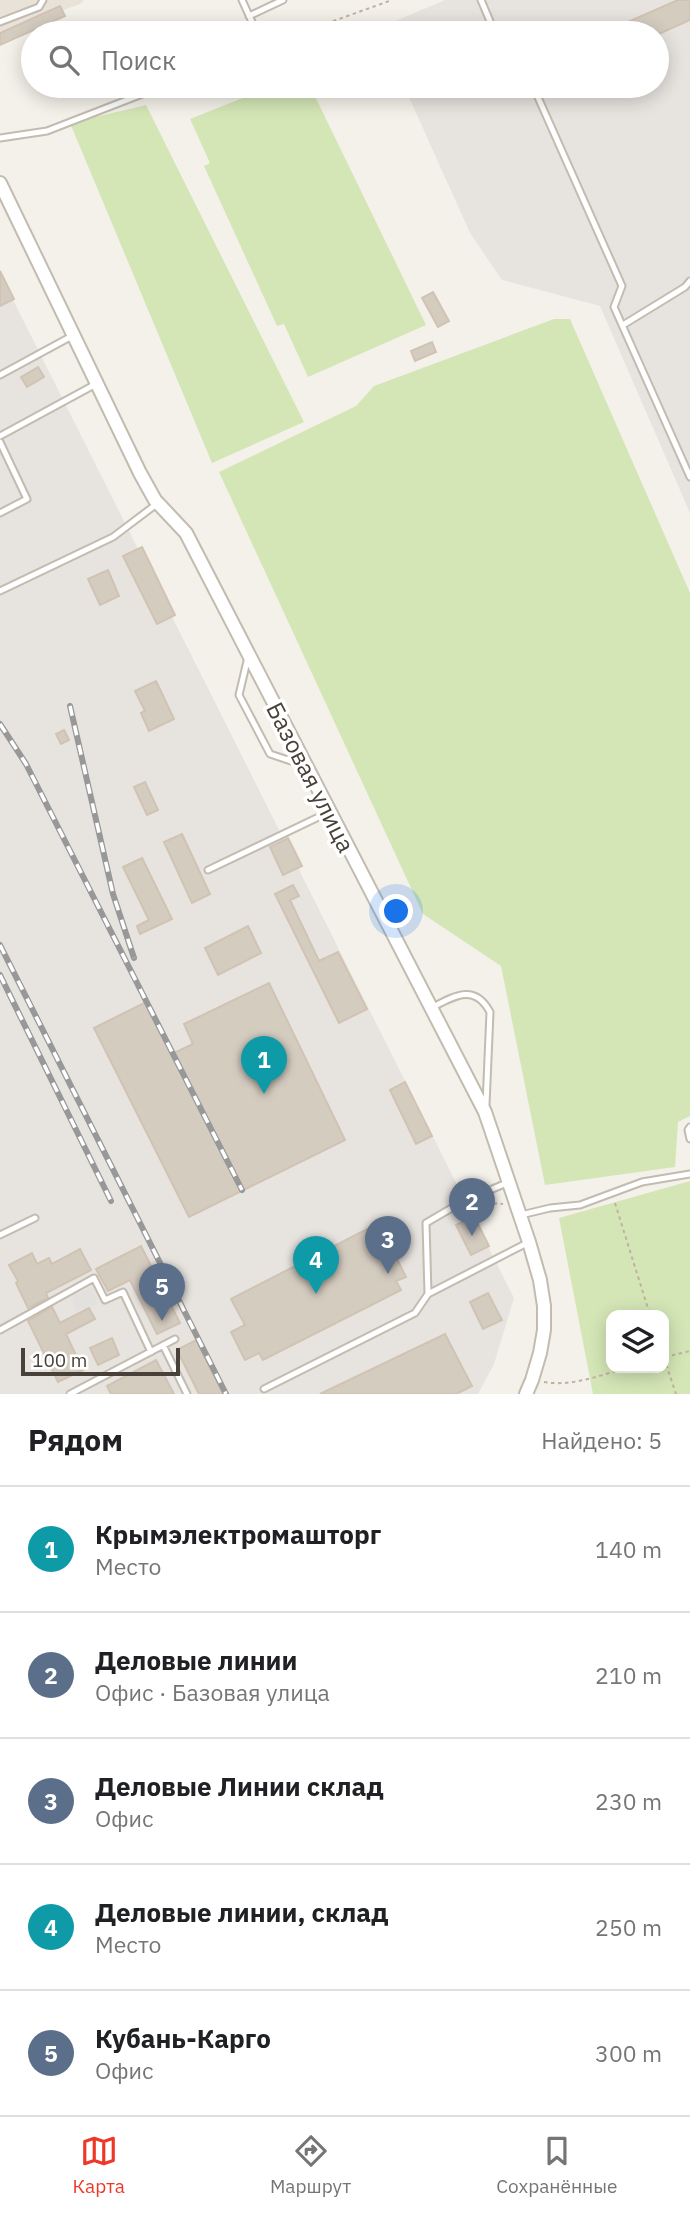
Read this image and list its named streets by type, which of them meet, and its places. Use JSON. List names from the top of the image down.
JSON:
{
  "streets": {
    "street": ["Базовая улица"]
  },
  "scale_bar": "100 m",
  "page": {
    "search": "Поиск",
    "pins": [
      "1",
      "2",
      "3",
      "4",
      "5"
    ],
    "scale": "100 m",
    "heading": ["Рядом", "Найдено: 5"],
    "list": [
      {
        "mark": "1",
        "name": "Крымэлектромашторг",
        "note": "Место",
        "value": "140 m"
      },
      {
        "mark": "2",
        "name": "Деловые линии",
        "note": "Офис · Базовая улица",
        "value": "210 m"
      },
      {
        "mark": "3",
        "name": "Деловые Линии склад",
        "note": "Офис",
        "value": "230 m"
      },
      {
        "mark": "4",
        "name": "Деловые линии, склад",
        "note": "Место",
        "value": "250 m"
      },
      {
        "mark": "5",
        "name": "Кубань-Карго",
        "note": "Офис",
        "value": "300 m"
      }
    ],
    "nav": ["Карта", "Маршрут", "Сохранённые"]
  }
}
